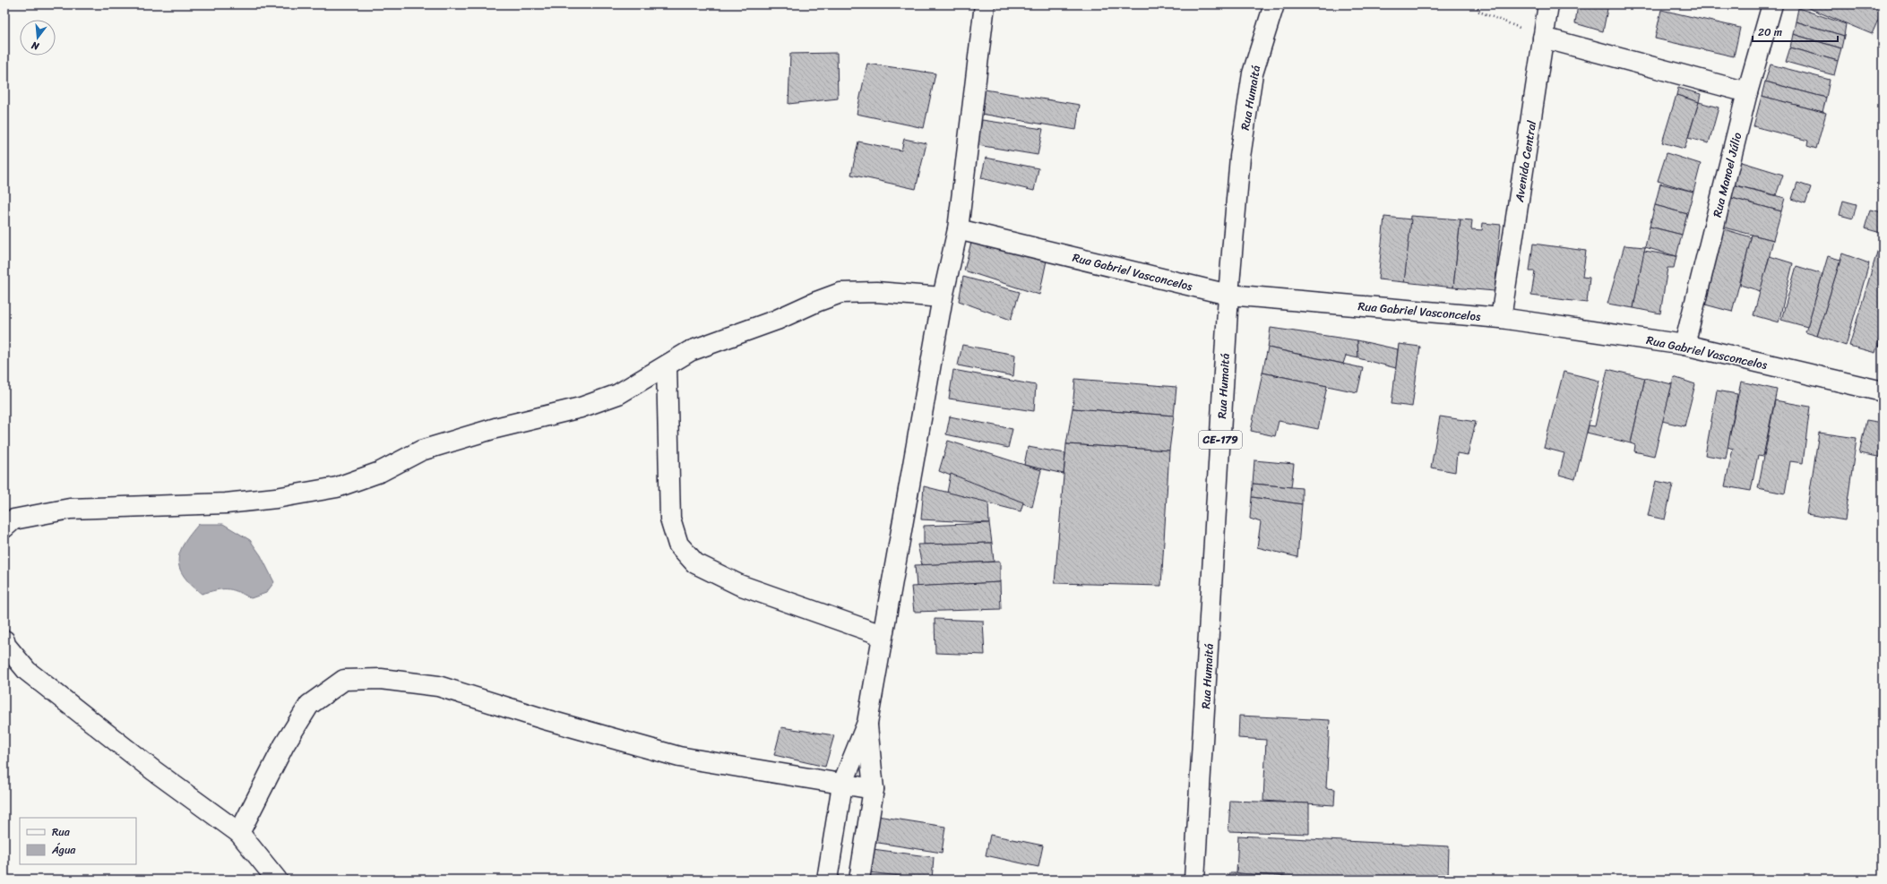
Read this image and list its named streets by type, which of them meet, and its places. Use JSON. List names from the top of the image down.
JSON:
{
  "streets": {
    "street": [
      "Rua Humaitá",
      "Avenida Central",
      "Rua Manoel Júlio",
      "Rua Gabriel Vasconcelos",
      "CE-179"
    ]
  },
  "crossings": [
    ["Rua Humaitá", "Rua Gabriel Vasconcelos"],
    ["Avenida Central", "Rua Gabriel Vasconcelos"],
    ["Rua Manoel Júlio", "Rua Gabriel Vasconcelos"]
  ],
  "legend": ["Rua", "Água"],
  "scale_bar": "20 m",
  "north": "bottom"
}
